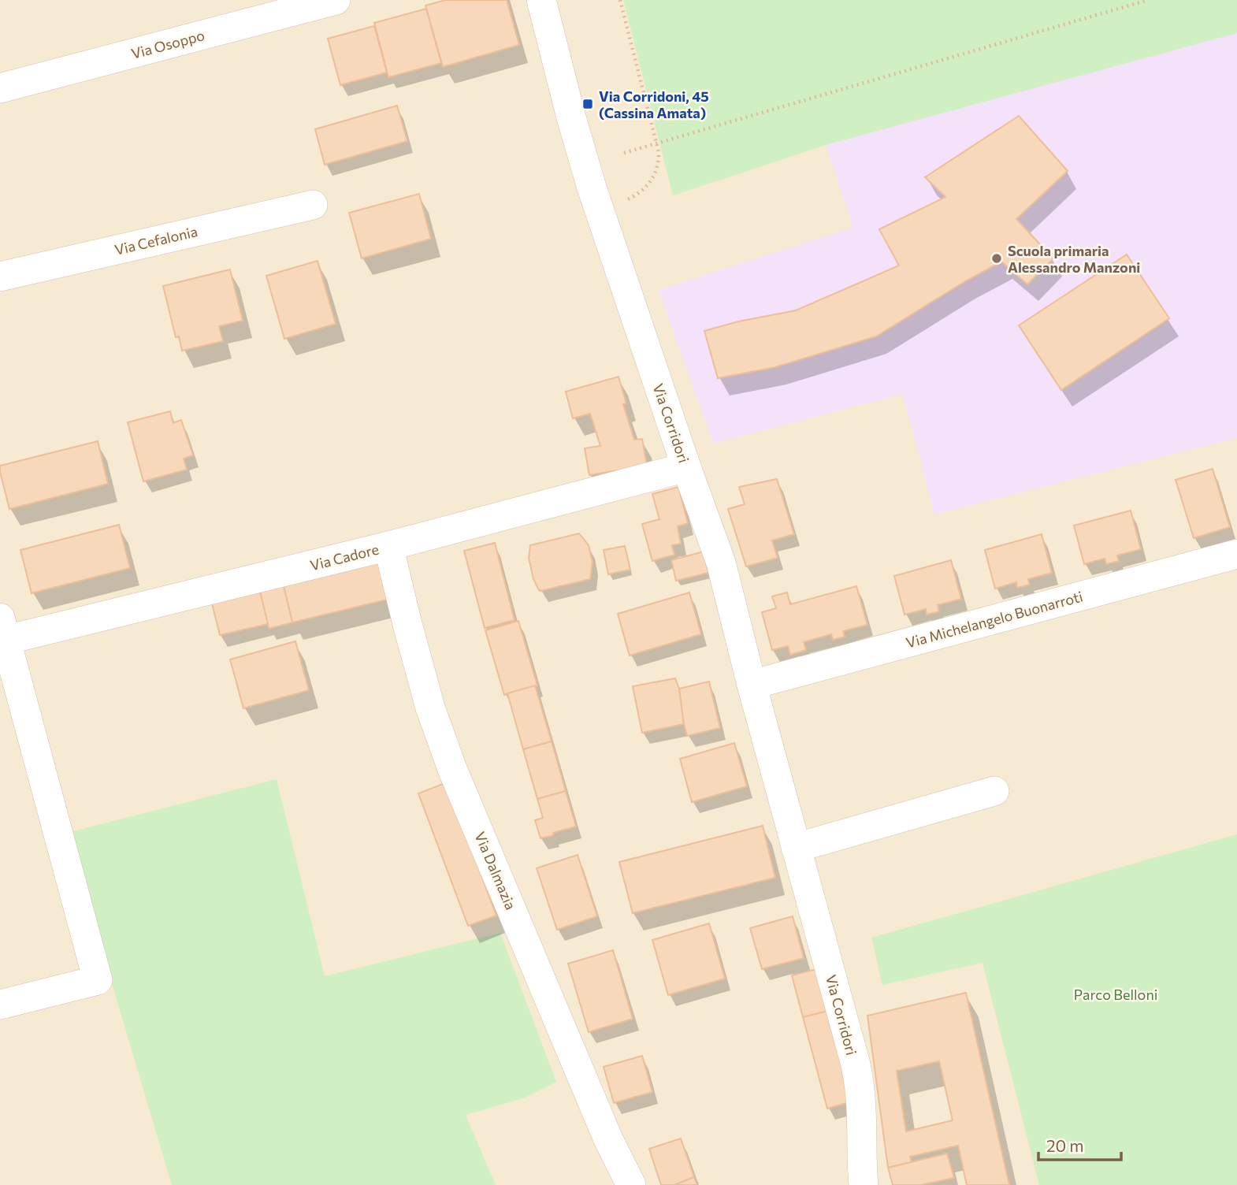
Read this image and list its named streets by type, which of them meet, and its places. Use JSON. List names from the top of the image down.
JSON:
{
  "streets": {
    "street": [
      "Via Osoppo",
      "Via Cefalonia",
      "Via Corridori",
      "Via Cadore",
      "Via Michelangelo Buonarroti",
      "Via Dalmazia"
    ]
  },
  "crossings": [
    ["Via Corridori", "Via Cadore"],
    ["Via Corridori", "Via Michelangelo Buonarroti"],
    ["Via Cadore", "Via Dalmazia"]
  ],
  "parks": ["Parco Belloni"],
  "places": {
    "transit": ["Via Corridoni, 45 (Cassina Amata)"],
    "other": ["Scuola primaria Alessandro Manzoni"]
  },
  "scale_bar": "20 m"
}
